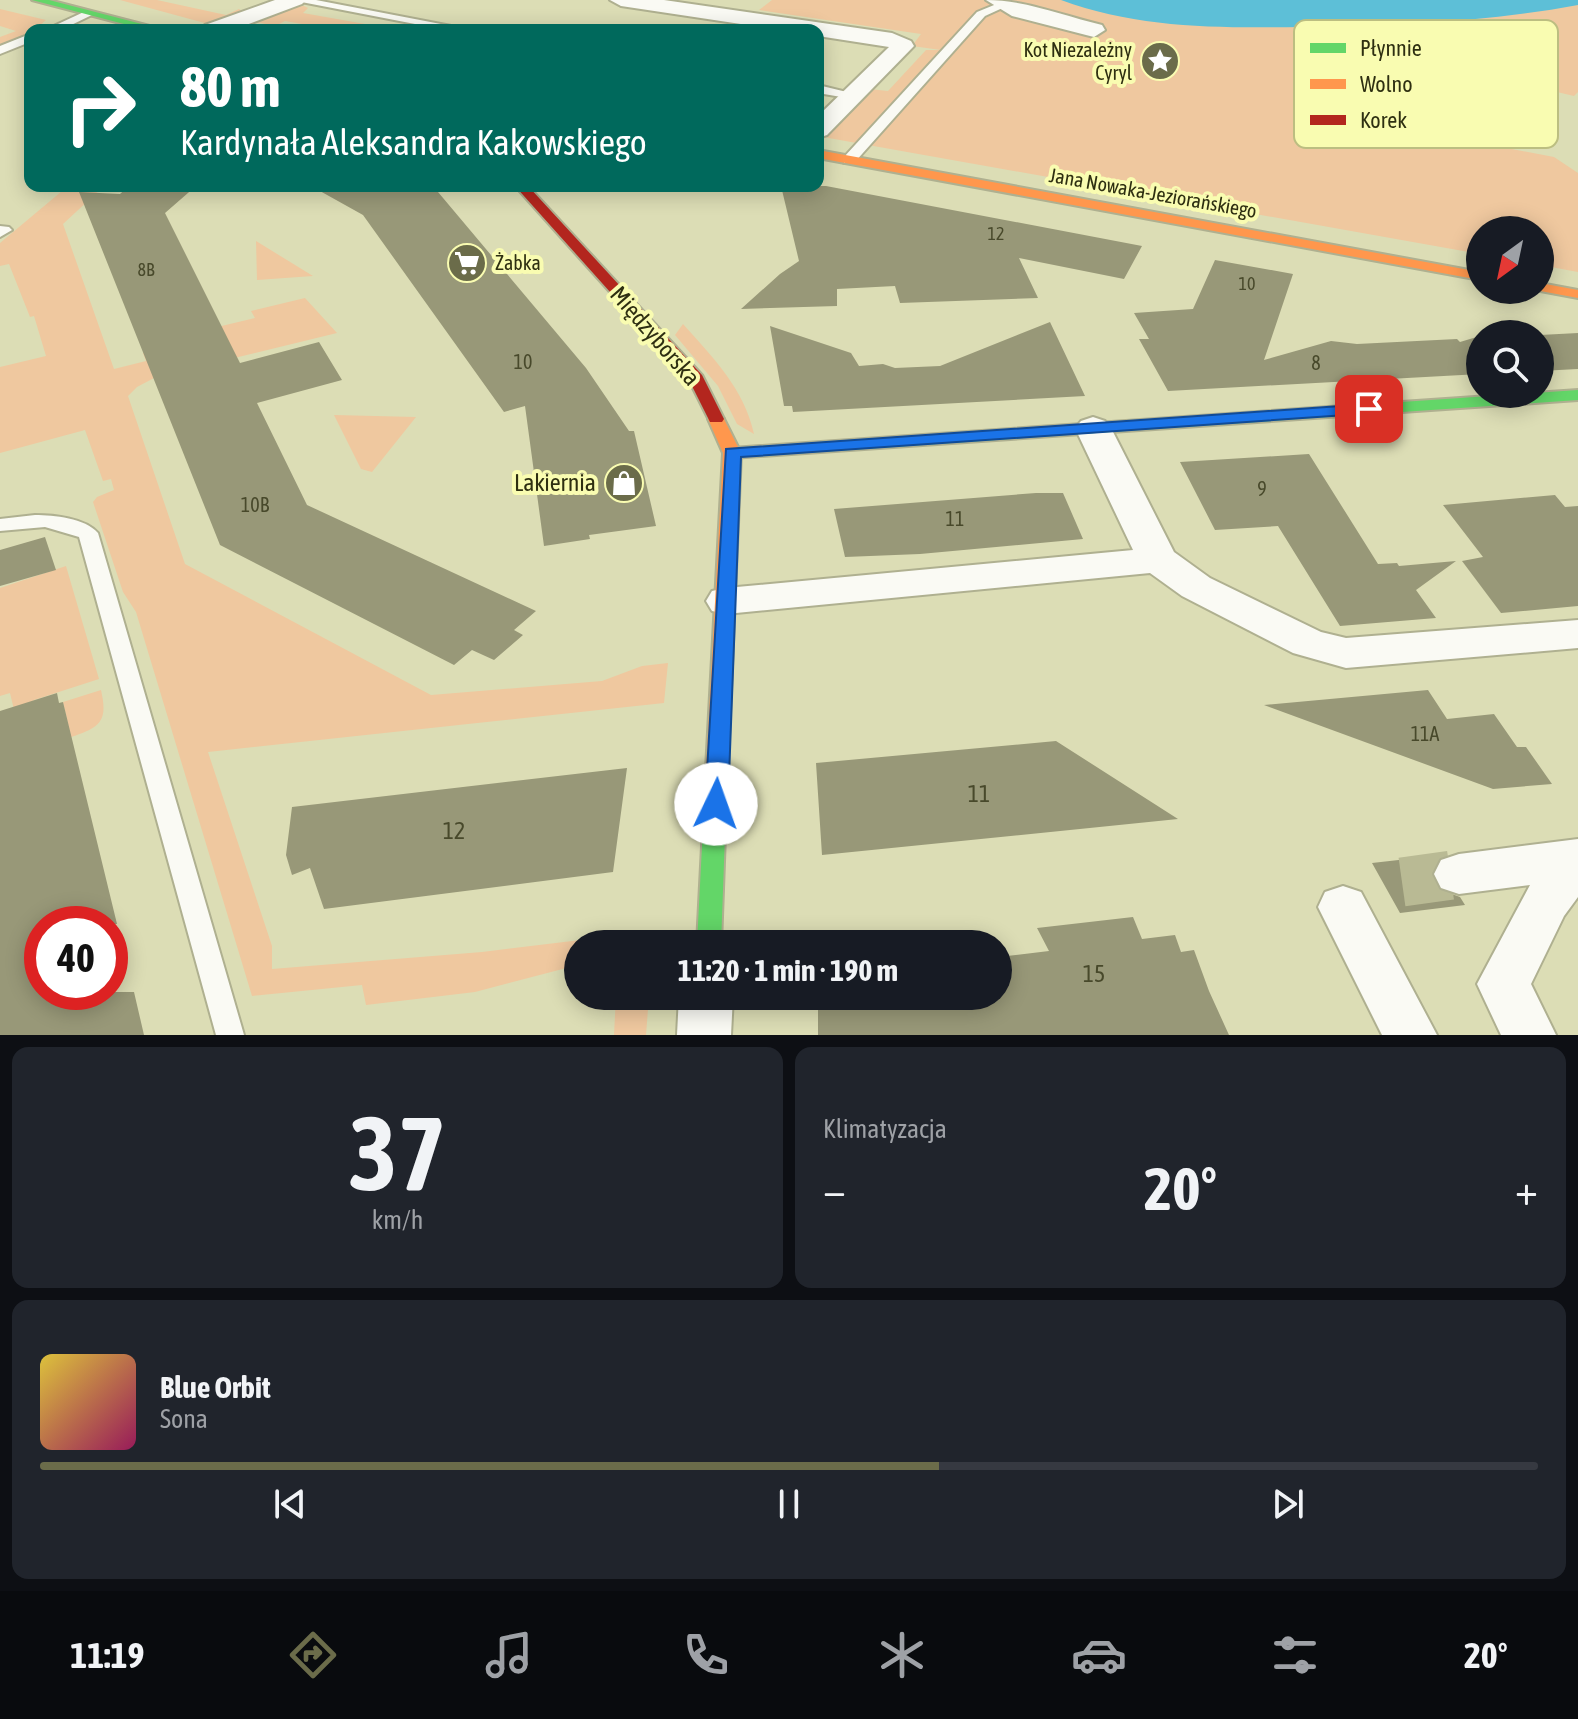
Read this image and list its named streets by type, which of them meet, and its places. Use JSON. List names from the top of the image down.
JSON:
{
  "streets": {
    "street": ["Jana Nowaka-Jeziorańskiego", "Międzyborska"]
  },
  "places": {
    "place": ["Kot Niezależny Cyryl"],
    "supermarket": ["Żabka"],
    "shop": ["Lakiernia"]
  },
  "house_numbers": [
    "12",
    "8B",
    "10",
    "10",
    "8",
    "9",
    "10B",
    "11",
    "11A",
    "11",
    "12",
    "15"
  ],
  "legend": ["Płynnie", "Wolno", "Korek"],
  "north": "bottom left",
  "page": {
    "turn": ["80 m", "Kardynała Aleksandra Kakowskiego"],
    "limit": "40",
    "trip": "11:20 · 1 min · 190 m",
    "tile": [
      ["37", "km/h"],
      "Klimatyzacja"
    ],
    "heat": ["−", "20°", "+"],
    "song": ["Blue Orbit", "Sona"],
    "tabs": ["11:19", "20°"]
  }
}
